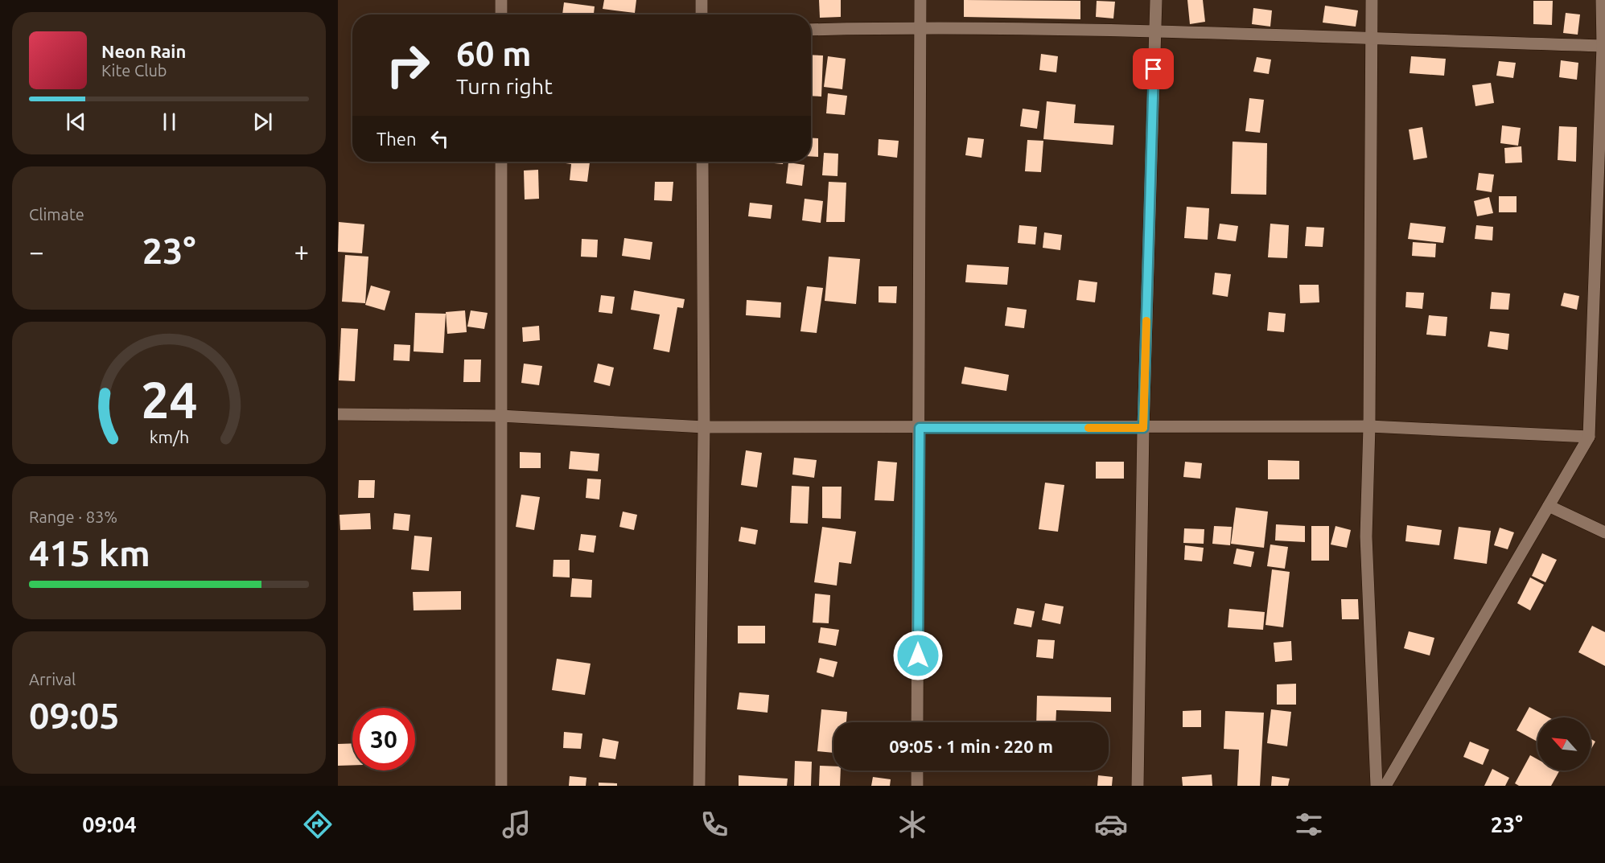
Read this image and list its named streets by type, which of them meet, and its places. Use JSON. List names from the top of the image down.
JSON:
{
  "north": "top left",
  "page": {
    "turn": ["60 m", "Turn right"],
    "song": ["Neon Rain", "Kite Club"],
    "then": "Then",
    "tile": [
      "Climate",
      ["Range · 83%", "415 km"],
      ["Arrival", "09:05"]
    ],
    "heat": ["−", "23°", "+"],
    "limit": "30",
    "trip": "09:05 · 1 min · 220 m",
    "tabs": ["09:04", "23°"],
    "gauge": ["24", "km/h"]
  }
}
